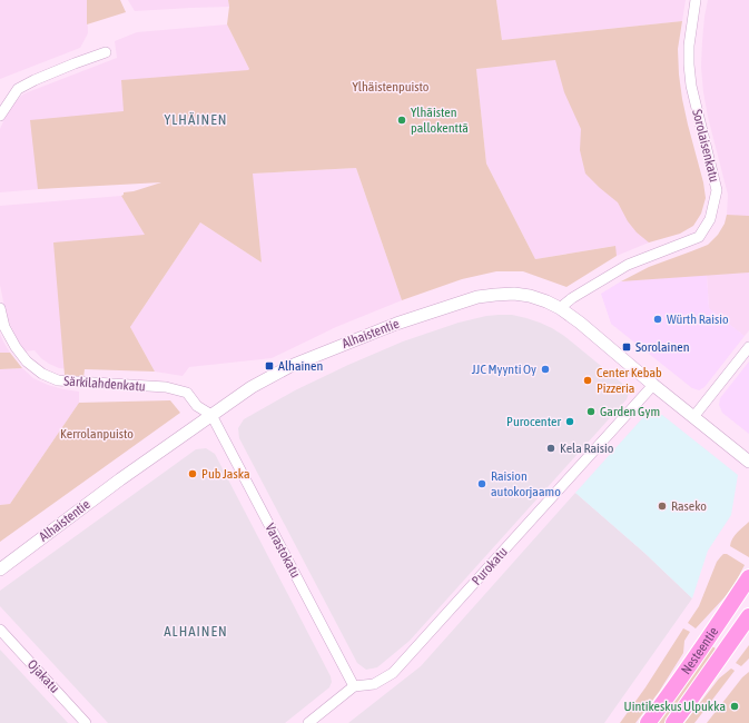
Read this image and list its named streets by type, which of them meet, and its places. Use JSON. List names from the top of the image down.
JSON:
{
  "streets": {
    "main road": ["Nesteentie"],
    "street": [
      "Sorolaisenkatu",
      "Alhaistentie",
      "Särkilahdenkatu",
      "Varastokatu",
      "Purokatu",
      "Ojakatu"
    ]
  },
  "crossings": [
    ["Sorolaisenkatu", "Alhaistentie"],
    ["Alhaistentie", "Särkilahdenkatu"],
    ["Alhaistentie", "Varastokatu"],
    ["Alhaistentie", "Purokatu"],
    ["Särkilahdenkatu", "Varastokatu"],
    ["Varastokatu", "Purokatu"]
  ],
  "districts": ["YLHÄINEN", "ALHAINEN"],
  "parks": ["Ylhäistenpuisto", "Kerrolanpuisto"],
  "places": {
    "other": [
      "Ylhäisten pallokenttä",
      "Würth Raisio",
      "JJC Myynti Oy",
      "Center Kebab Pizzeria",
      "Garden Gym",
      "Purocenter",
      "Kela Raisio",
      "Pub Jaska",
      "Raision autokorjaamo",
      "Raseko",
      "Uintikeskus Ulpukka"
    ],
    "transit": ["Sorolainen", "Alhainen"]
  }
}
